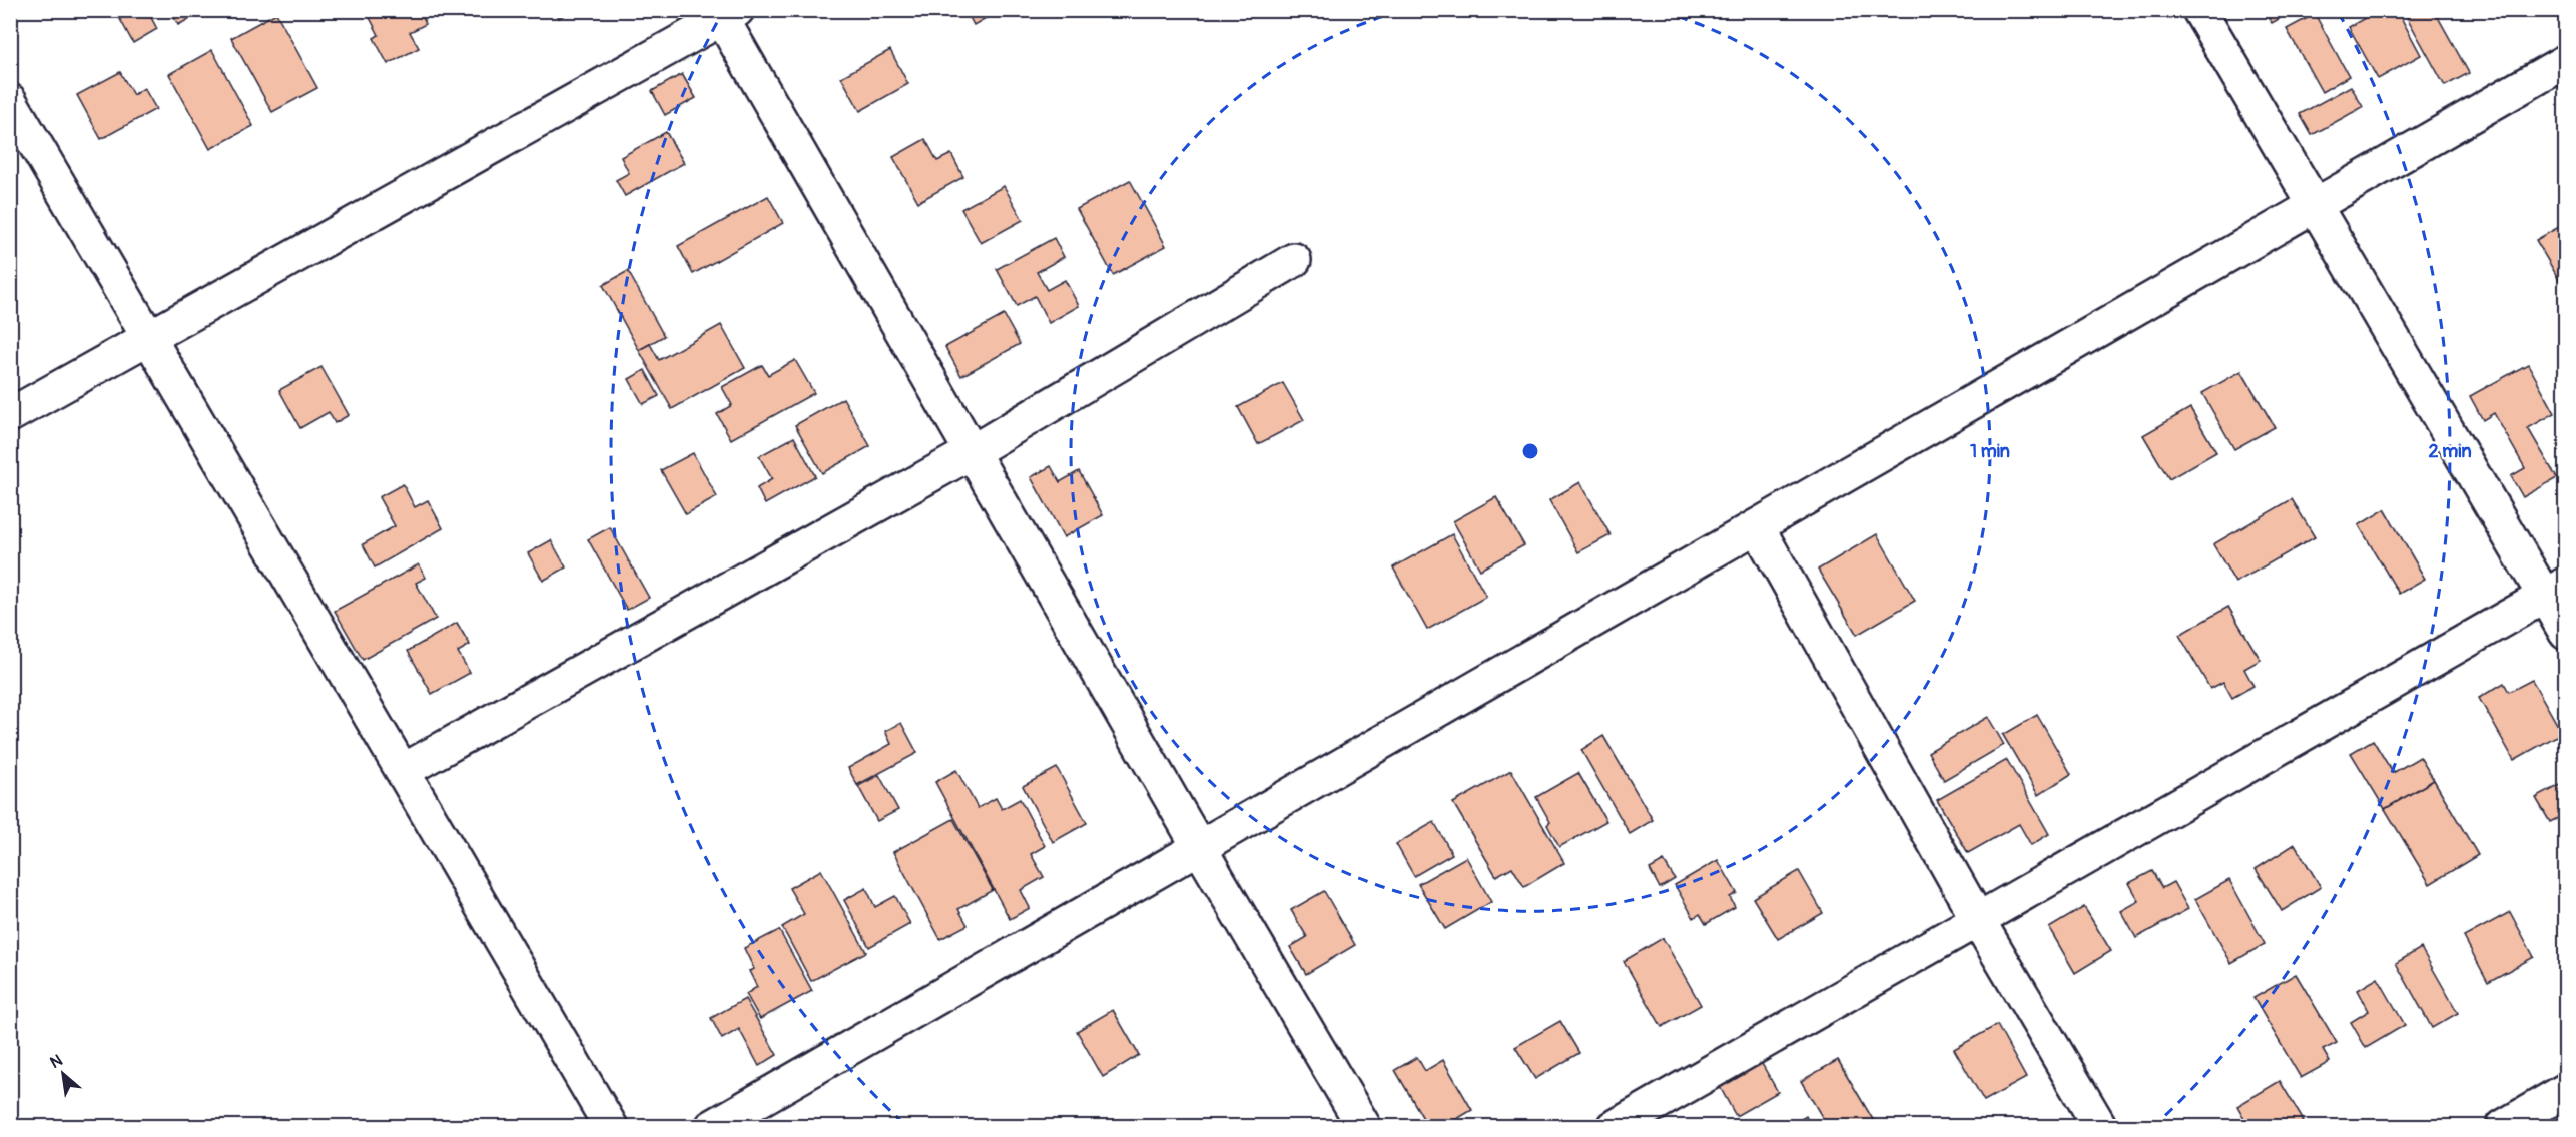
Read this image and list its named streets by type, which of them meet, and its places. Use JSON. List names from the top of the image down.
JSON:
{
  "north": "top left",
  "rings": ["1 min", "2 min"]
}
